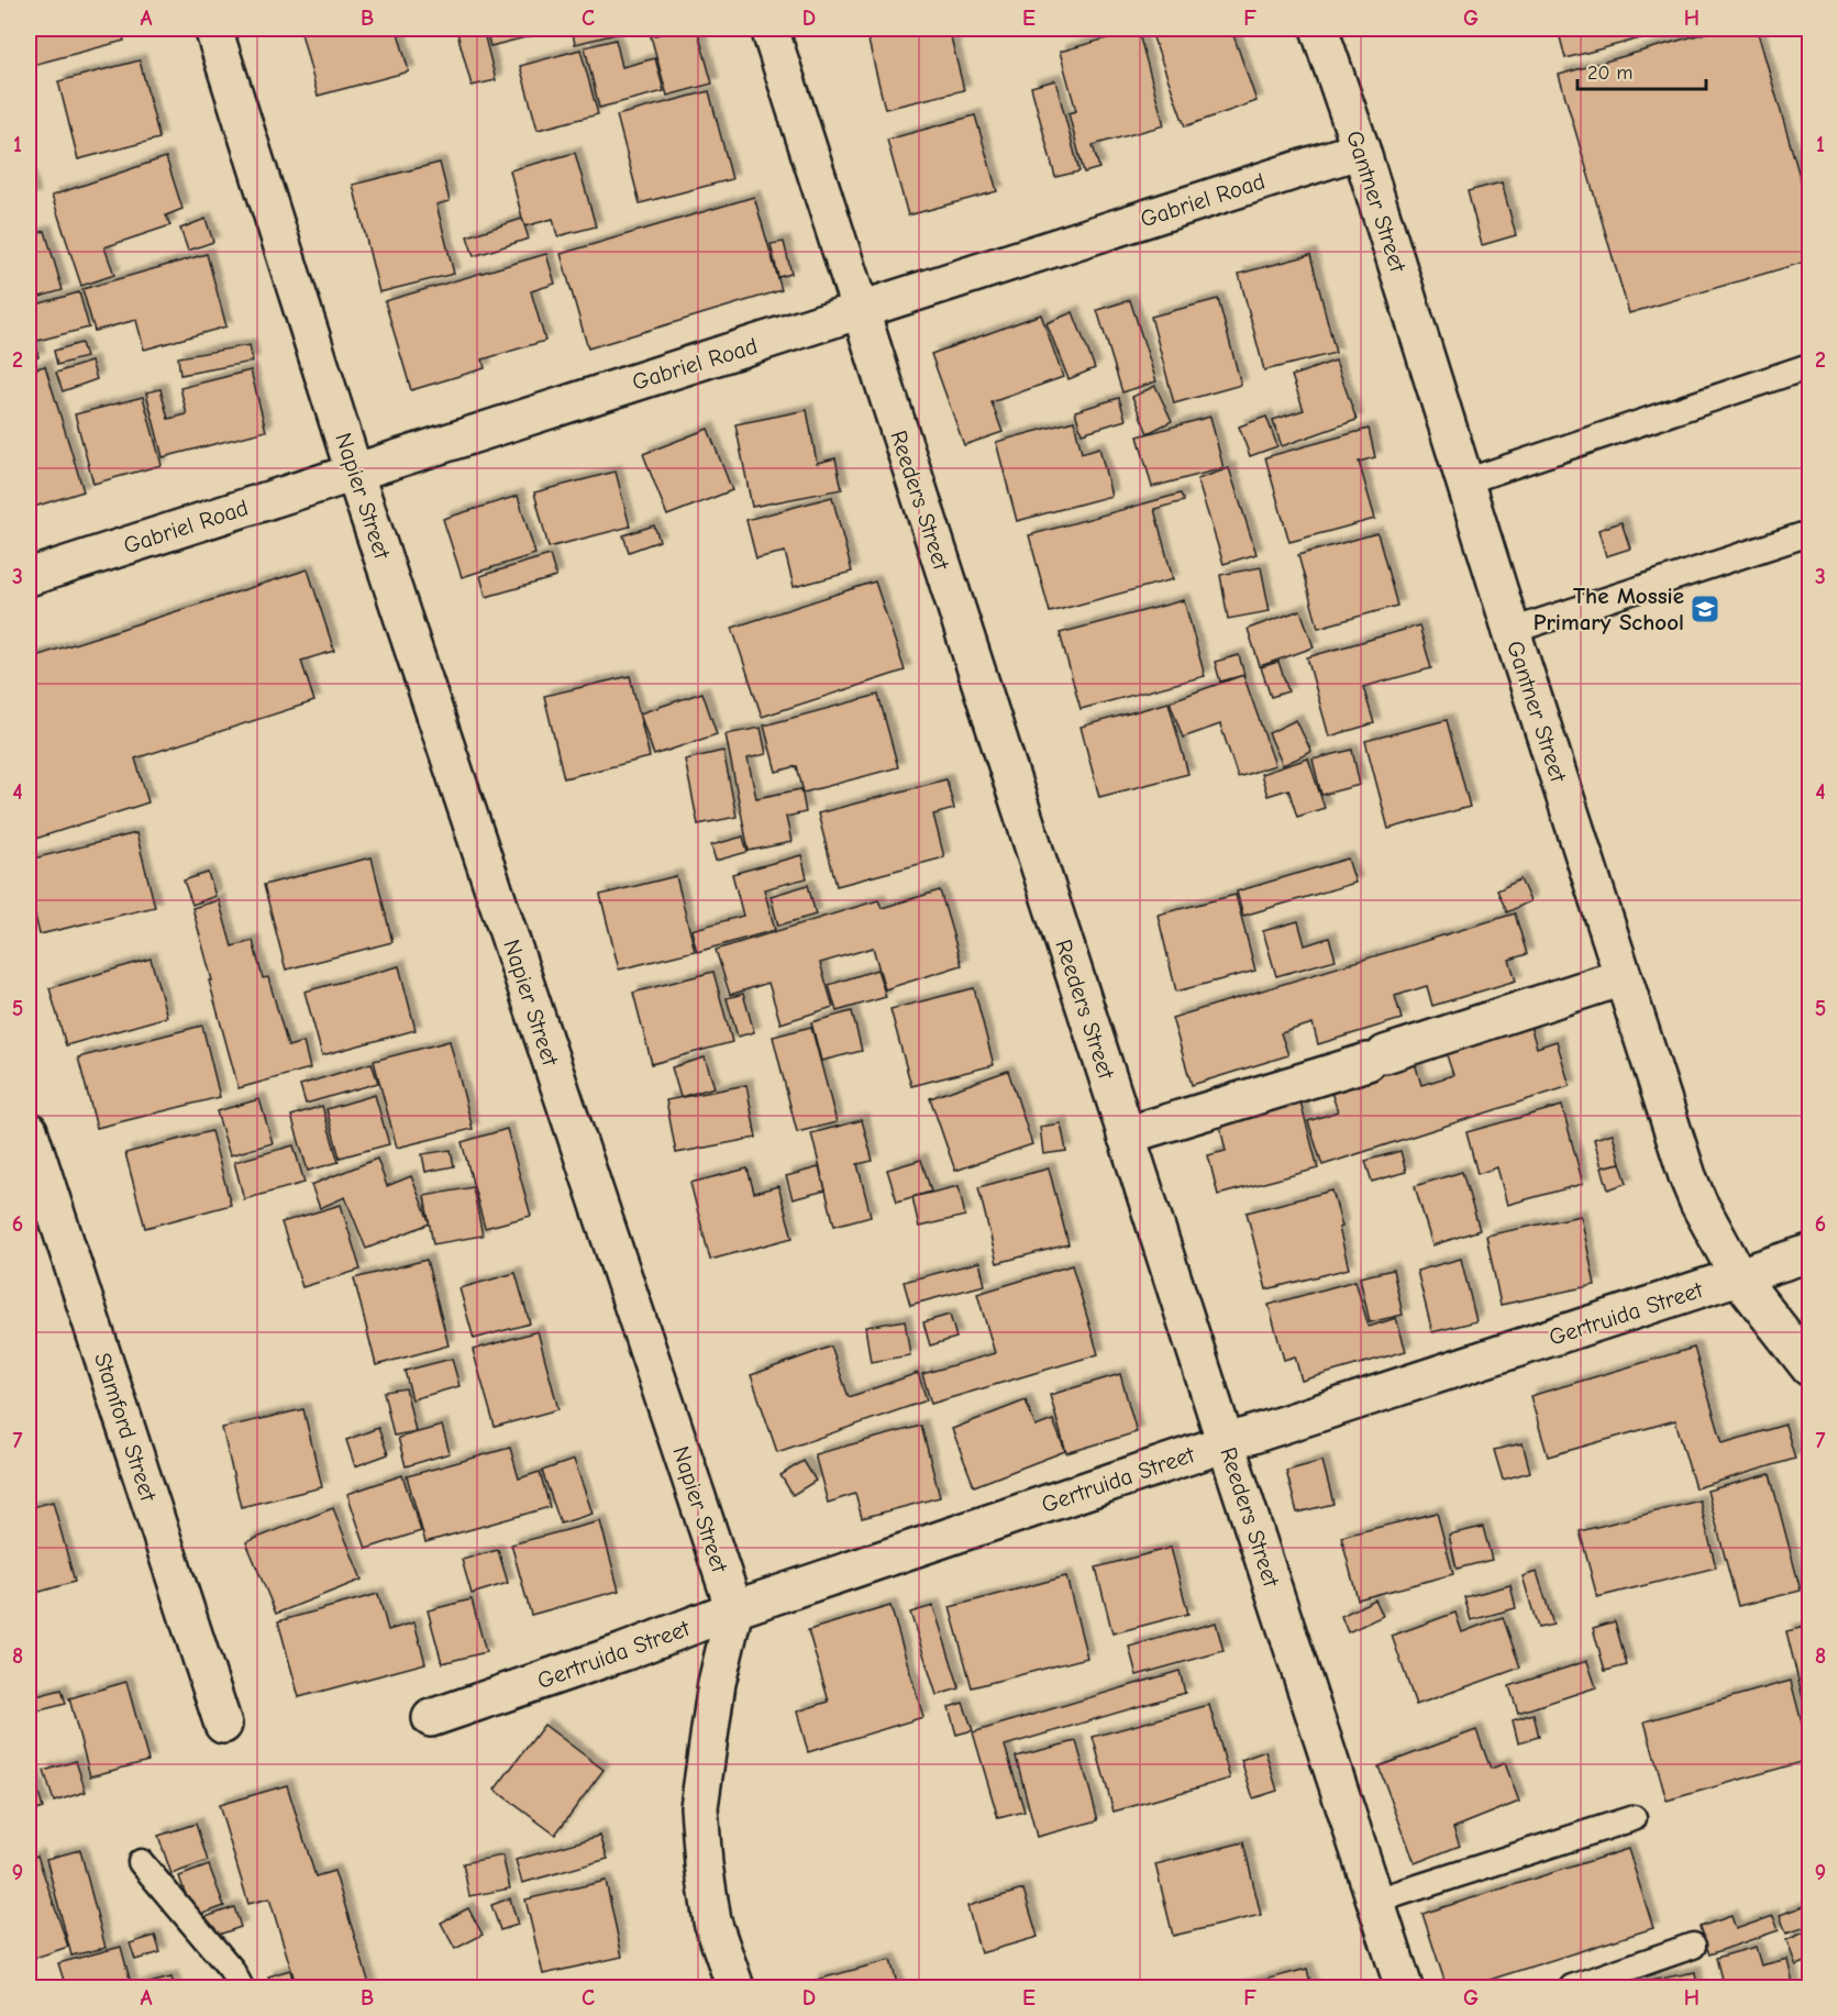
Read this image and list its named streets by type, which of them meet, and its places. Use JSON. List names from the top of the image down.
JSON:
{
  "streets": {
    "street": [
      "Gabriel Road",
      "Gantner Street",
      "Napier Street",
      "Reeders Street",
      "Gertruida Street",
      "Stamford Street"
    ]
  },
  "crossings": [
    ["Gabriel Road", "Gantner Street"],
    ["Gabriel Road", "Napier Street"],
    ["Gabriel Road", "Reeders Street"],
    ["Gantner Street", "Gertruida Street"],
    ["Napier Street", "Gertruida Street"],
    ["Reeders Street", "Gertruida Street"]
  ],
  "places": {
    "school or university": ["The Mossie Primary School"]
  },
  "scale_bar": "20 m",
  "grid": {
    "columns": [
      "A",
      "B",
      "C",
      "D",
      "E",
      "F",
      "G",
      "H"
    ],
    "rows": [
      "1",
      "2",
      "3",
      "4",
      "5",
      "6",
      "7",
      "8",
      "9"
    ]
  }
}
